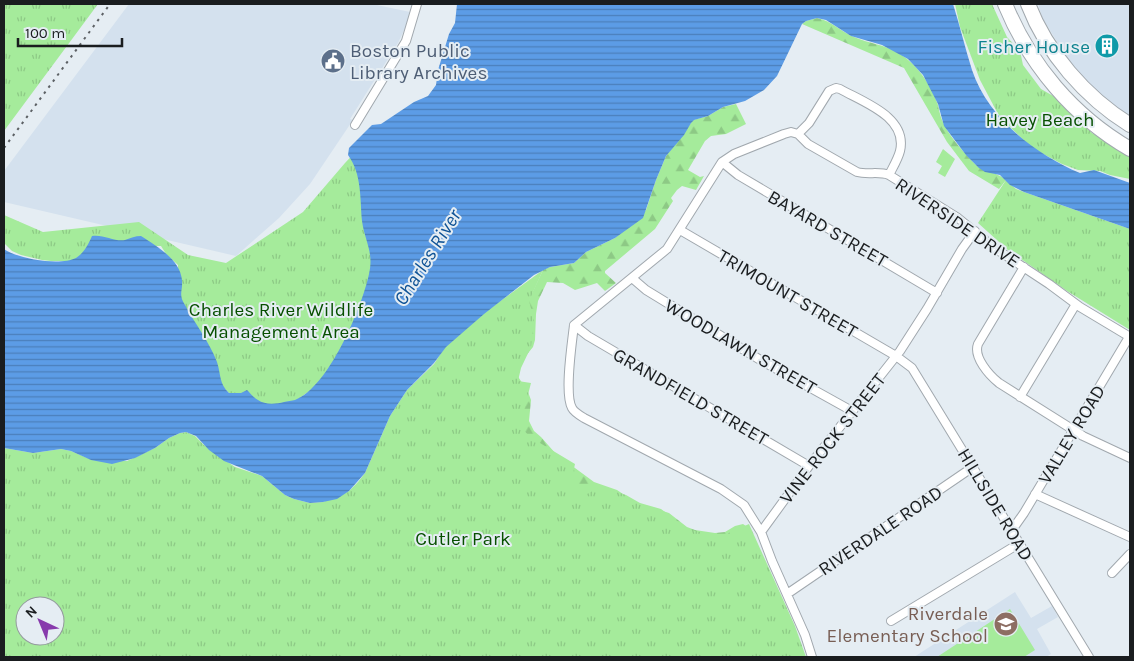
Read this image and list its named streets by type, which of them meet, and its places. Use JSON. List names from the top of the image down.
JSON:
{
  "streets": {
    "street": [
      "RIVERSIDE DRIVE",
      "BAYARD STREET",
      "TRIMOUNT STREET",
      "WOODLAWN STREET",
      "GRANDFIELD STREET",
      "VALLEY ROAD",
      "VINE ROCK STREET",
      "HILLSIDE ROAD",
      "RIVERDALE ROAD"
    ]
  },
  "crossings": [
    ["RIVERSIDE DRIVE", "VALLEY ROAD"],
    ["RIVERSIDE DRIVE", "VINE ROCK STREET"],
    ["BAYARD STREET", "VINE ROCK STREET"],
    ["TRIMOUNT STREET", "VINE ROCK STREET"],
    ["TRIMOUNT STREET", "HILLSIDE ROAD"],
    ["WOODLAWN STREET", "VINE ROCK STREET"],
    ["GRANDFIELD STREET", "VINE ROCK STREET"],
    ["VALLEY ROAD", "HILLSIDE ROAD"],
    ["VINE ROCK STREET", "HILLSIDE ROAD"],
    ["HILLSIDE ROAD", "RIVERDALE ROAD"]
  ],
  "water": ["Charles River"],
  "parks": ["Havey Beach", "Charles River Wildlife Management Area", "Cutler Park"],
  "places": {
    "building": ["Fisher House"],
    "public building": ["Boston Public Library Archives"],
    "school or university": ["Riverdale Elementary School"]
  },
  "scale_bar": "100 m",
  "north": "top left"
}
